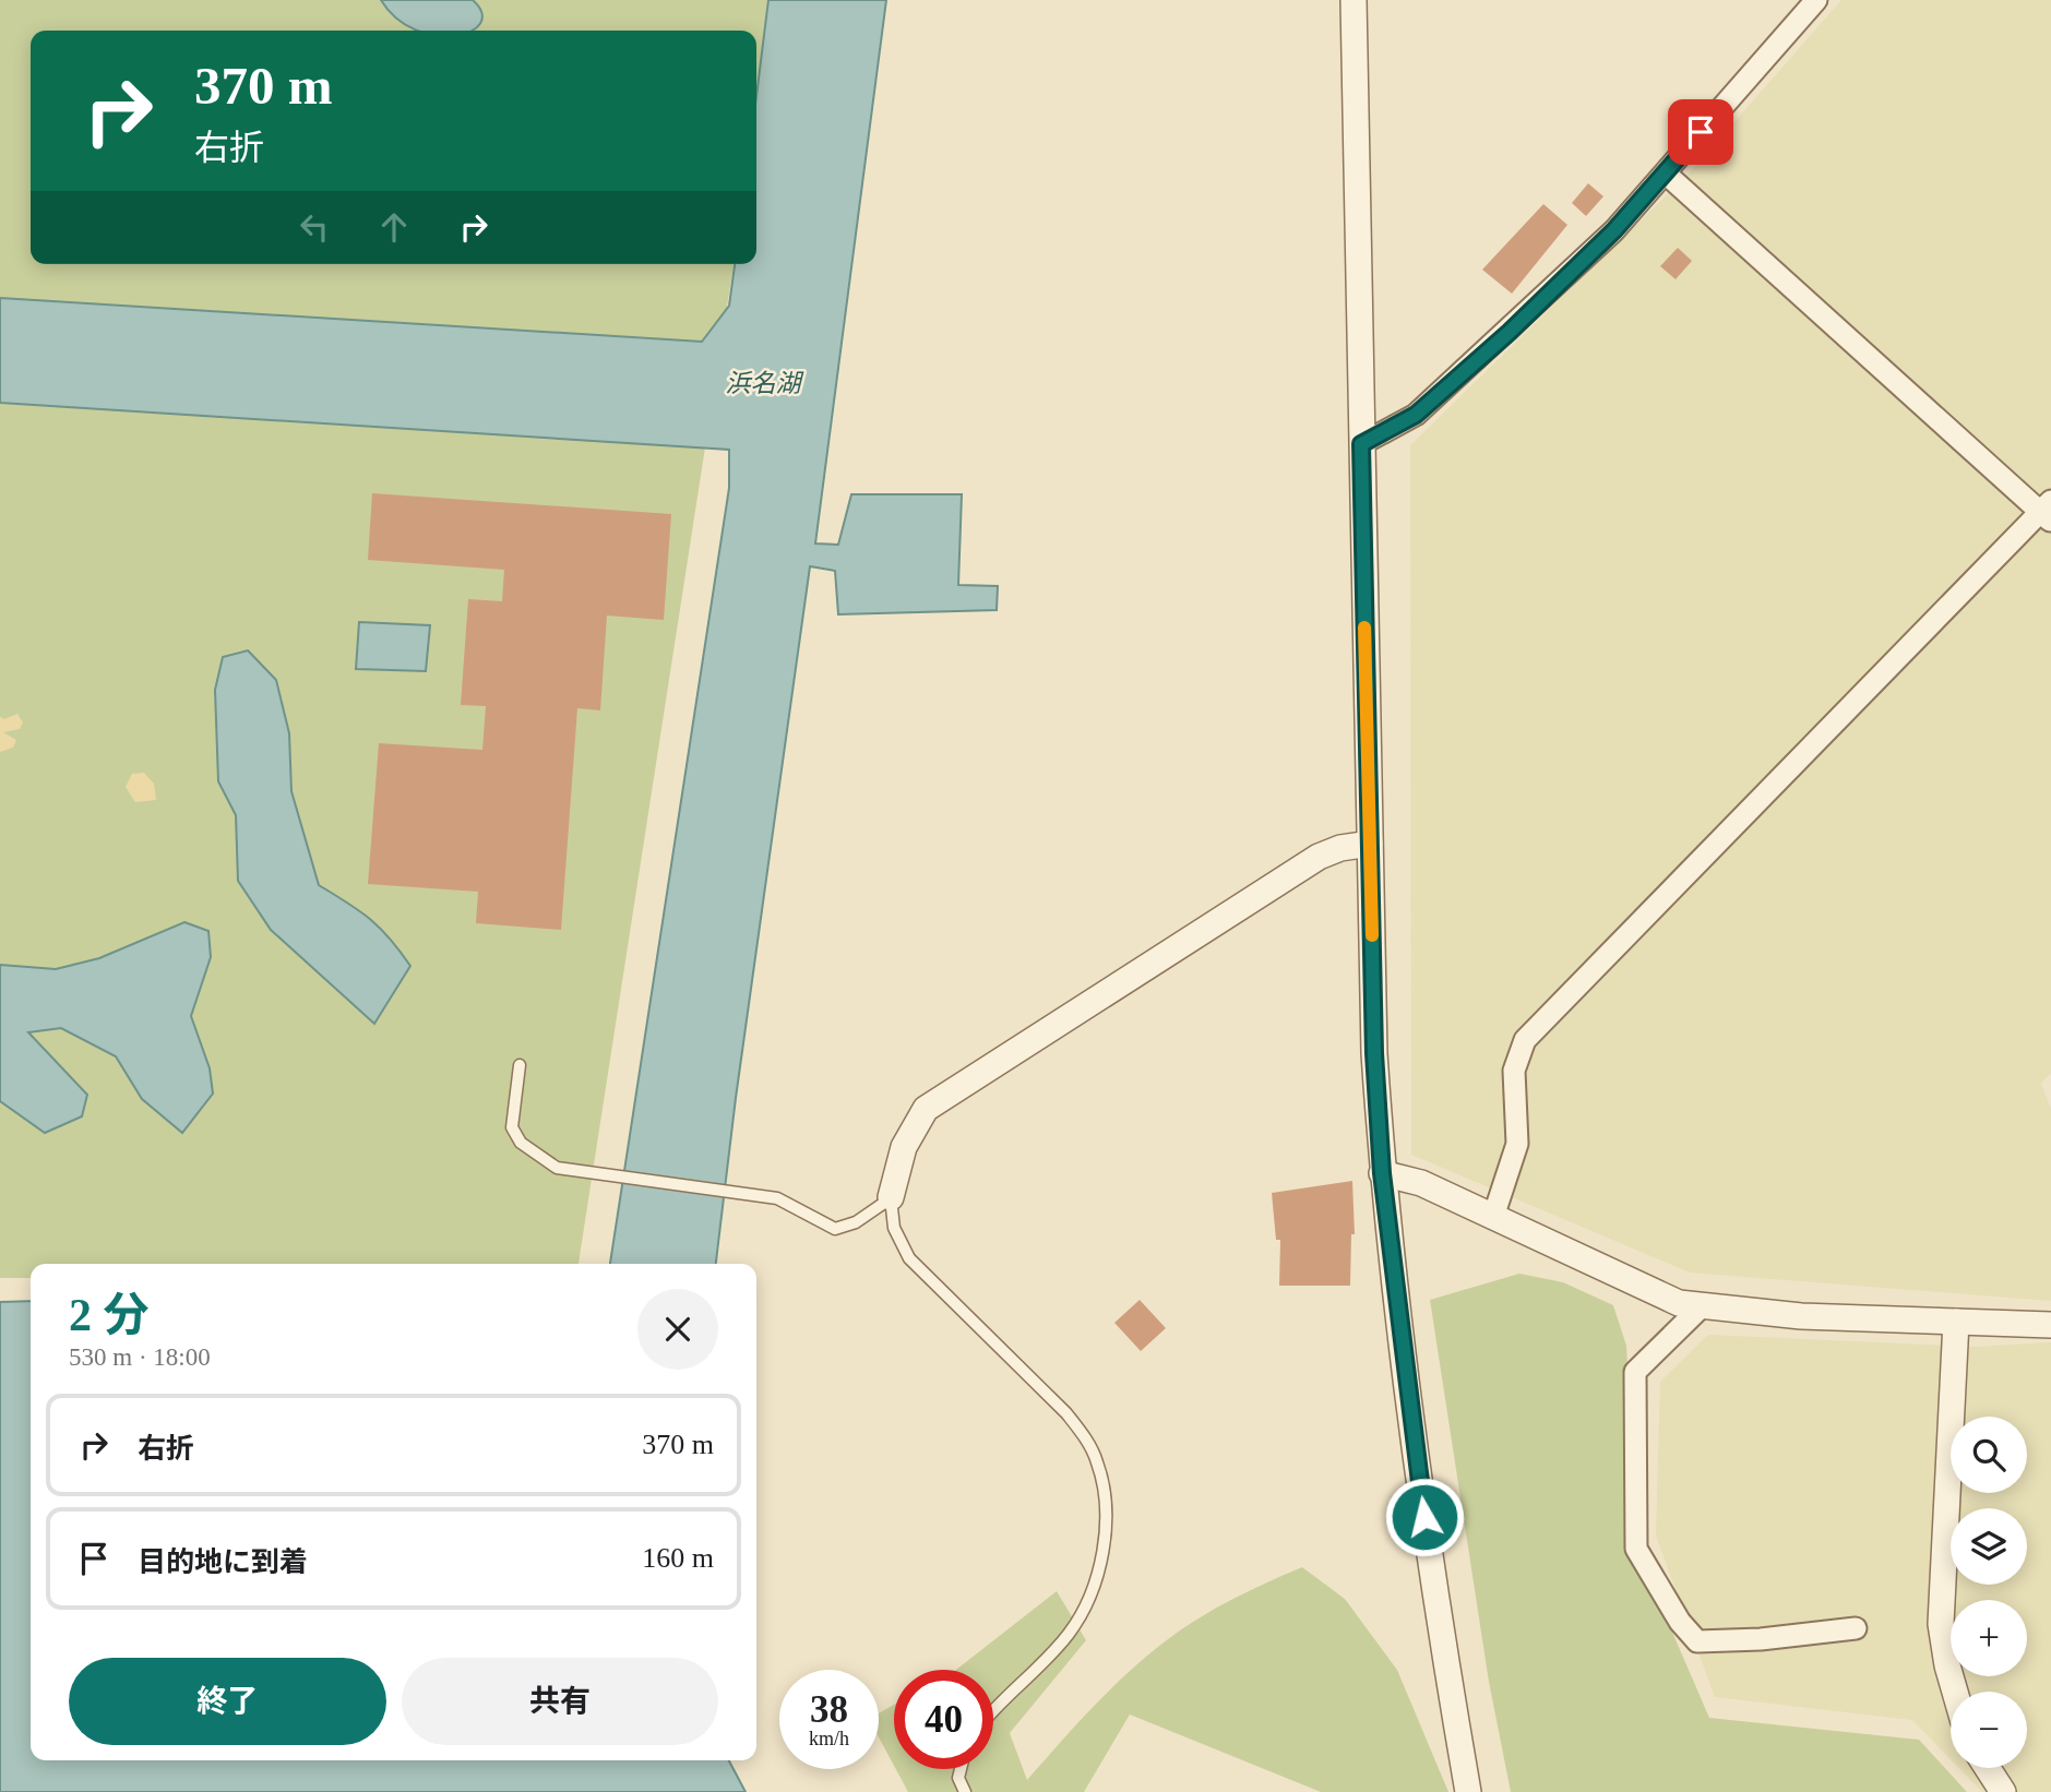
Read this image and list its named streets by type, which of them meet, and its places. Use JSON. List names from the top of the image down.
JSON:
{
  "water": ["浜名湖"],
  "page": {
    "turn": ["370 m", "右折"],
    "heading": ["2 分", "530 m · 18:00"],
    "list": [
      {
        "name": "右折",
        "value": "370 m"
      },
      {
        "name": "目的地に到着",
        "value": "160 m"
      }
    ],
    "map_buttons": ["+", "−"],
    "buttons": ["終了", "共有"],
    "speed": "38 km/h",
    "limit": "40"
  }
}
